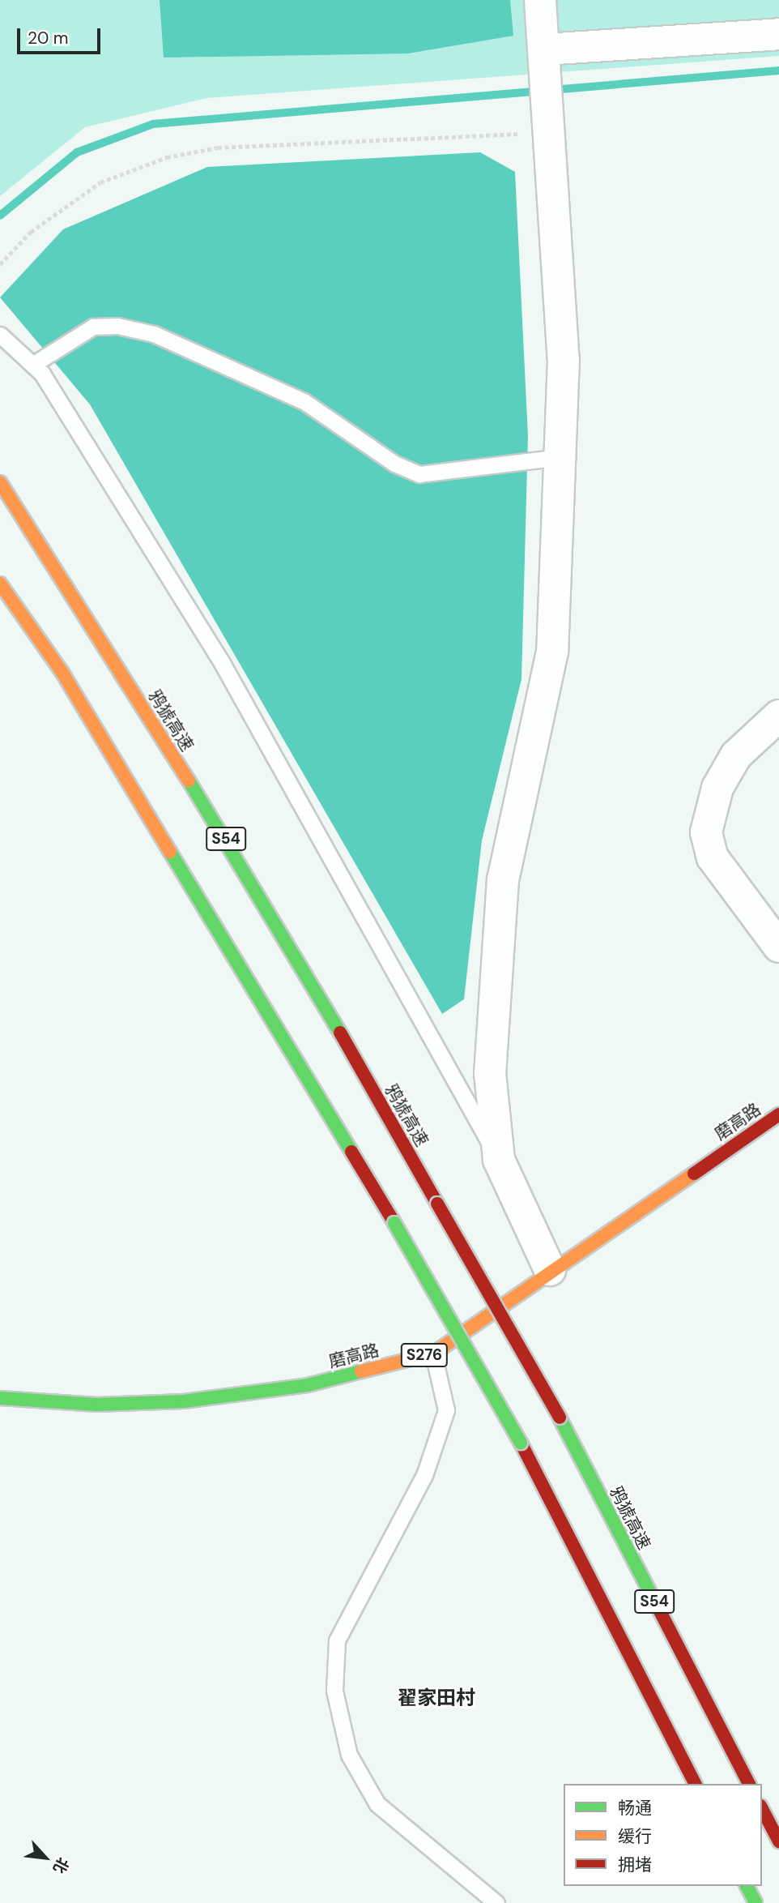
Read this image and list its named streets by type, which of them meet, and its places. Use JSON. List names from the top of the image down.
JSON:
{
  "streets": {
    "main road": [
      "鸦猇高速",
      "S54",
      "磨高路",
      "S276"
    ]
  },
  "districts": ["翟家田村"],
  "legend": ["畅通", "缓行", "拥堵"],
  "scale_bar": "20 m",
  "north": "bottom right"
}
